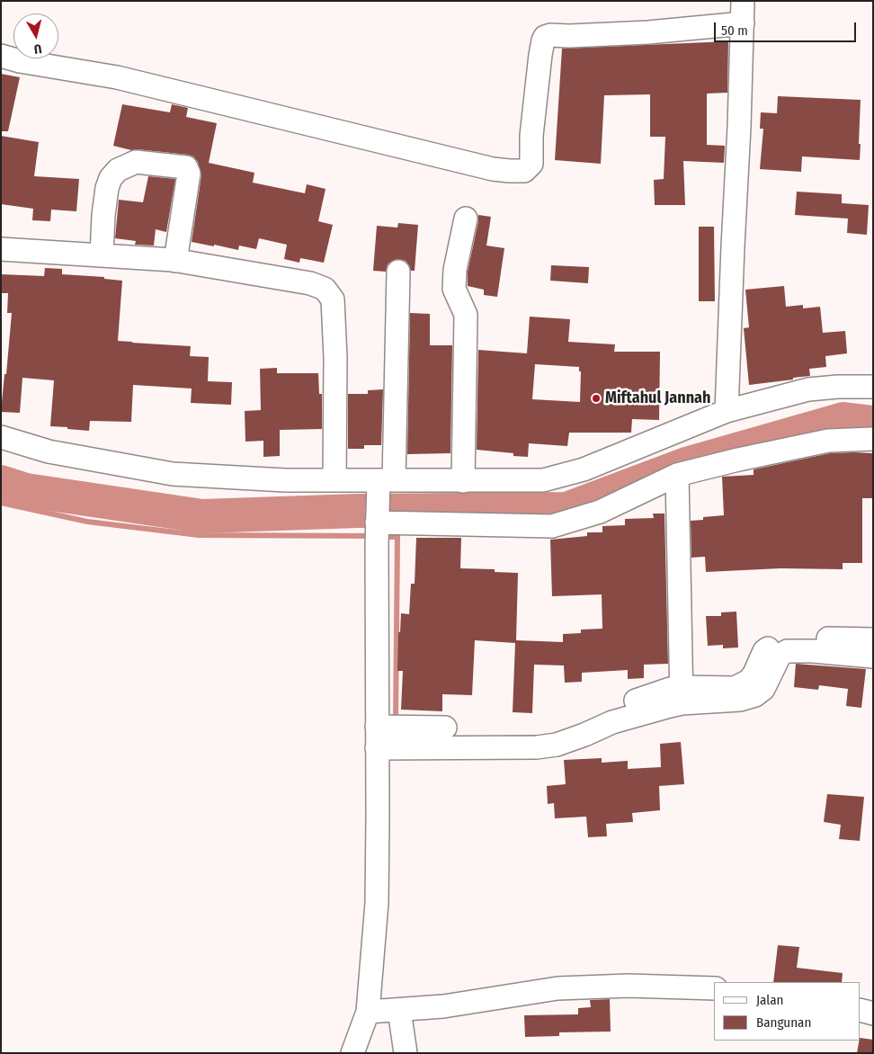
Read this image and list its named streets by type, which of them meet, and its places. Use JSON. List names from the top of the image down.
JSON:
{
  "places": ["Miftahul Jannah"],
  "legend": ["Jalan", "Bangunan"],
  "scale_bar": "50 m",
  "north": "bottom"
}
